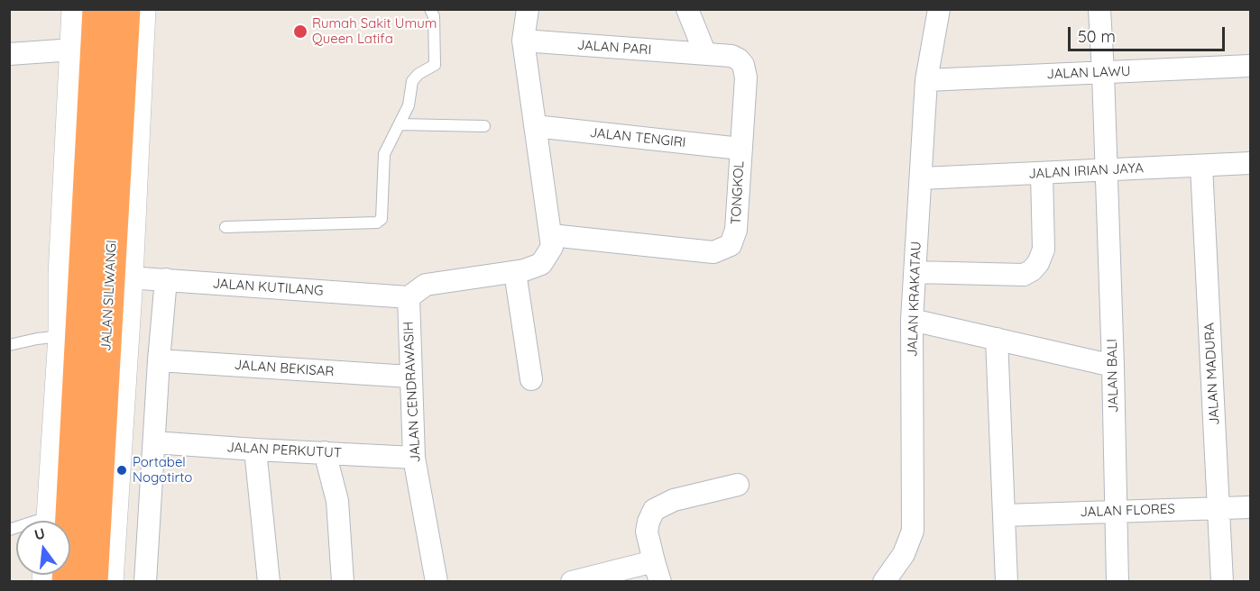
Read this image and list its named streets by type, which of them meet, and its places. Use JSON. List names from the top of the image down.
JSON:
{
  "streets": {
    "highway": ["JALAN SILIWANGI"],
    "street": [
      "JALAN PARI",
      "JALAN LAWU",
      "JALAN TENGIRI",
      "JALAN IRIAN JAYA",
      "TONGKOL",
      "JALAN KUTILANG",
      "JALAN KRAKATAU",
      "JALAN BEKISAR",
      "JALAN MADURA",
      "JALAN BALI",
      "JALAN CENDRAWASIH",
      "JALAN PERKUTUT",
      "JALAN FLORES"
    ]
  },
  "crossings": [
    ["JALAN PARI", "TONGKOL"],
    ["JALAN LAWU", "JALAN KRAKATAU"],
    ["JALAN LAWU", "JALAN BALI"],
    ["JALAN TENGIRI", "TONGKOL"],
    ["JALAN IRIAN JAYA", "JALAN KRAKATAU"],
    ["JALAN IRIAN JAYA", "JALAN MADURA"],
    ["JALAN IRIAN JAYA", "JALAN BALI"],
    ["JALAN KUTILANG", "JALAN SILIWANGI"],
    ["JALAN KUTILANG", "JALAN CENDRAWASIH"],
    ["JALAN BEKISAR", "JALAN CENDRAWASIH"],
    ["JALAN MADURA", "JALAN FLORES"],
    ["JALAN BALI", "JALAN FLORES"],
    ["JALAN CENDRAWASIH", "JALAN PERKUTUT"]
  ],
  "places": ["Rumah Sakit Umum Queen Latifa", "Portabel Nogotirto"],
  "scale_bar": "50 m",
  "north": "top"
}
